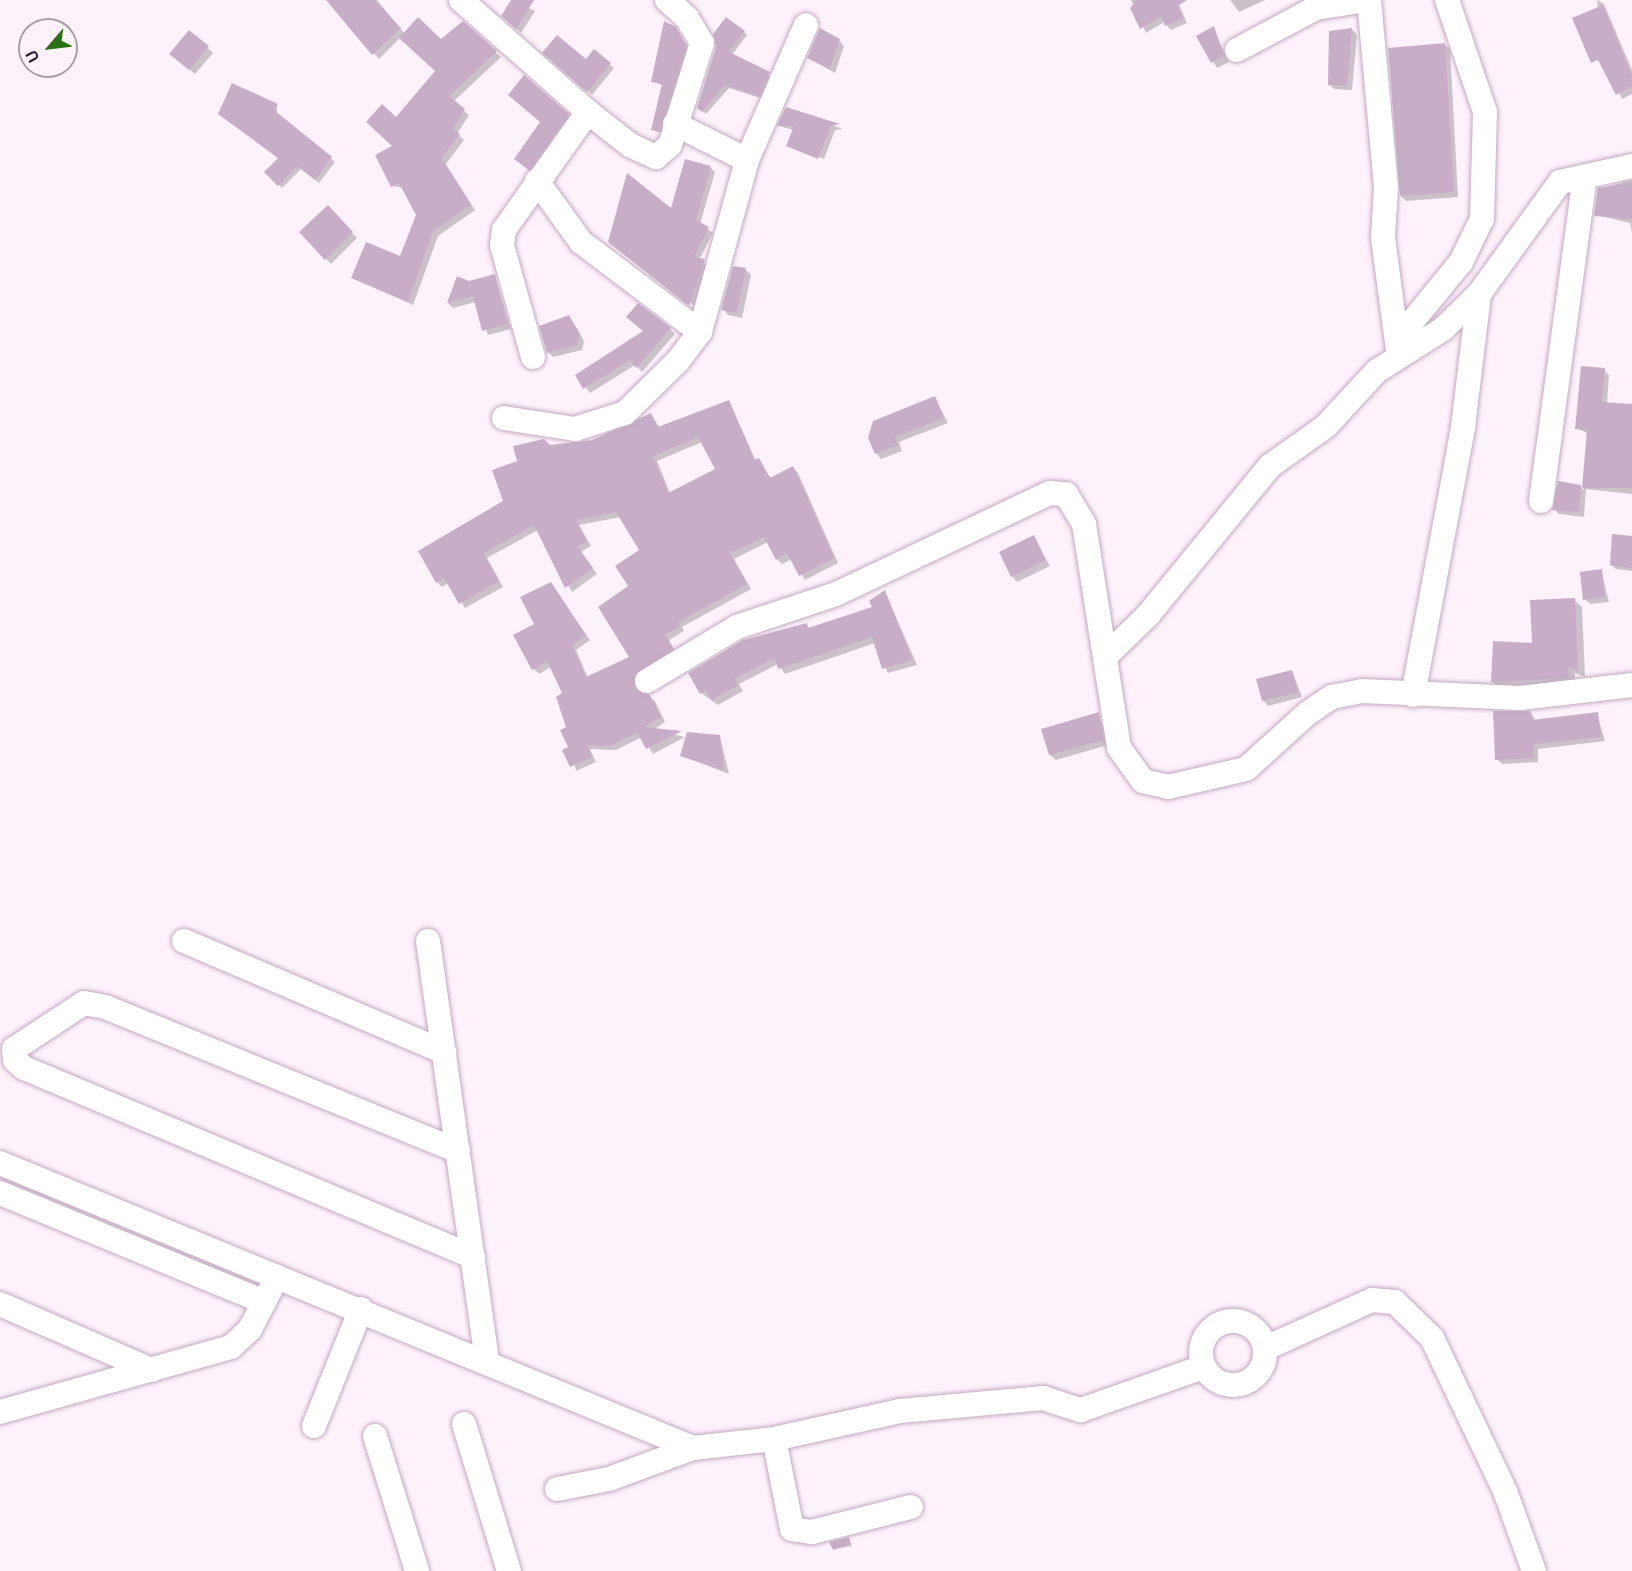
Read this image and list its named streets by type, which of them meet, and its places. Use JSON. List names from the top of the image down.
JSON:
{
  "north": "bottom left"
}
